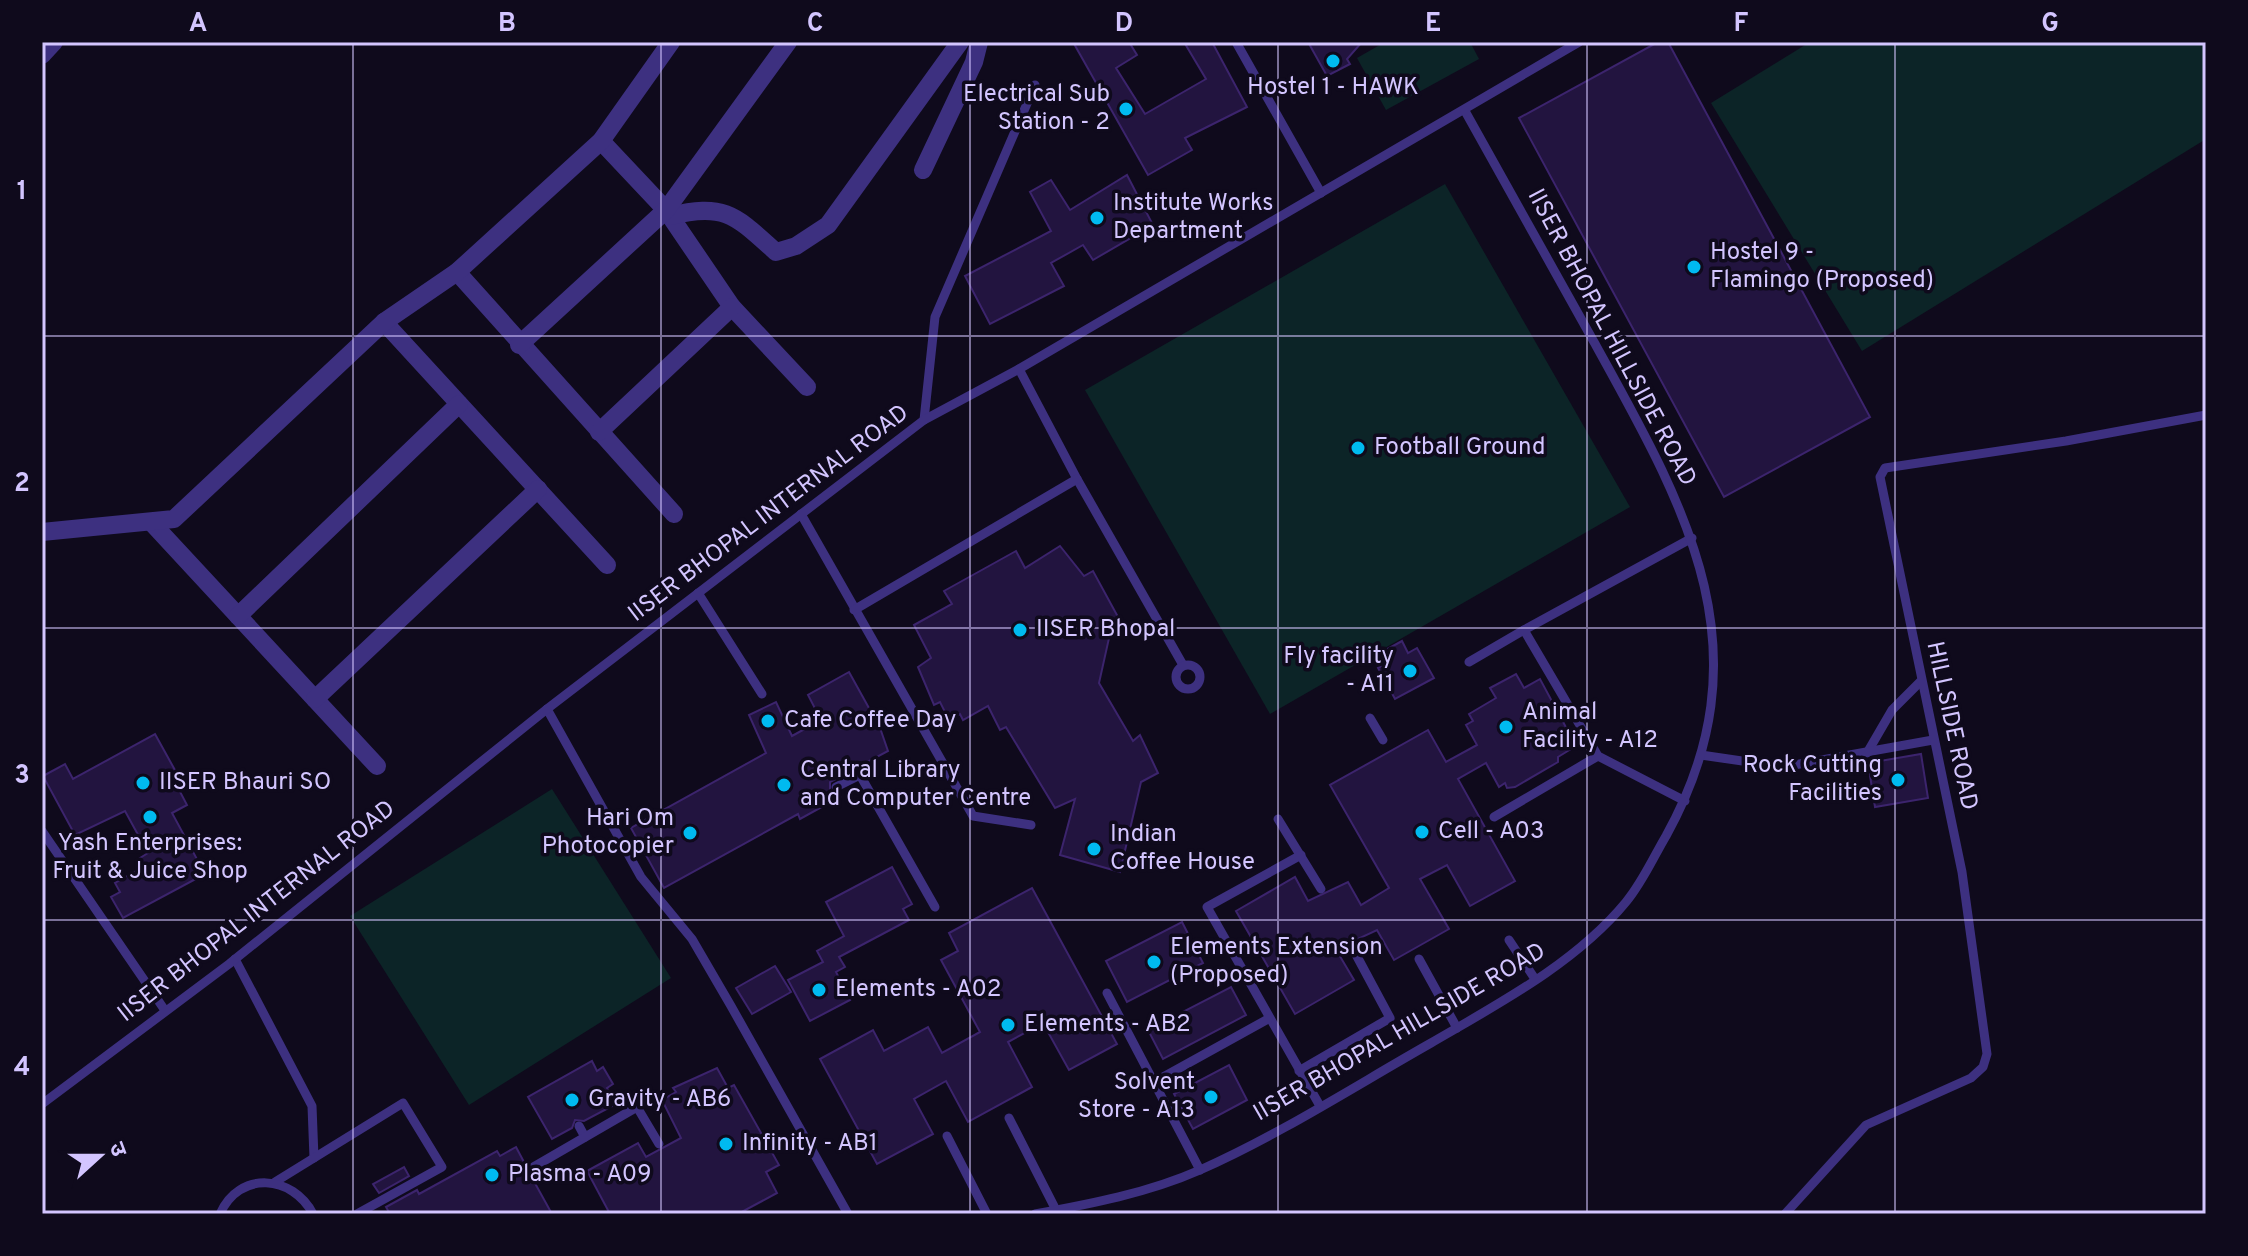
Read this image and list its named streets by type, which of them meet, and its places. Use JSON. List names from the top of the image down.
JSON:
{
  "streets": {
    "lane": ["IISER BHOPAL HILLSIDE ROAD", "IISER BHOPAL INTERNAL ROAD", "HILLSIDE ROAD"]
  },
  "crossings": [
    ["IISER BHOPAL HILLSIDE ROAD", "IISER BHOPAL INTERNAL ROAD"]
  ],
  "places": [
    "Hostel 1 - HAWK",
    "Electrical Sub Station - 2",
    "Institute Works Department",
    "Hostel 9 - Flamingo (Proposed)",
    "Football Ground",
    "IISER Bhopal",
    "Fly facility - A11",
    "Cafe Coffee Day",
    "Animal Facility - A12",
    "Rock Cutting Facilities",
    "IISER Bhauri SO",
    "Central Library and Computer Centre",
    "Yash Enterprises: Fruit & Juice Shop",
    "Cell - A03",
    "Hari Om Photocopier",
    "Indian Coffee House",
    "Elements Extension (Proposed)",
    "Elements - A02",
    "Elements - AB2",
    "Solvent Store - A13",
    "Gravity - AB6",
    "Infinity - AB1",
    "Plasma - A09"
  ],
  "north": "right",
  "grid": {
    "columns": [
      "A",
      "B",
      "C",
      "D",
      "E",
      "F",
      "G"
    ],
    "rows": [
      "1",
      "2",
      "3",
      "4"
    ]
  }
}
